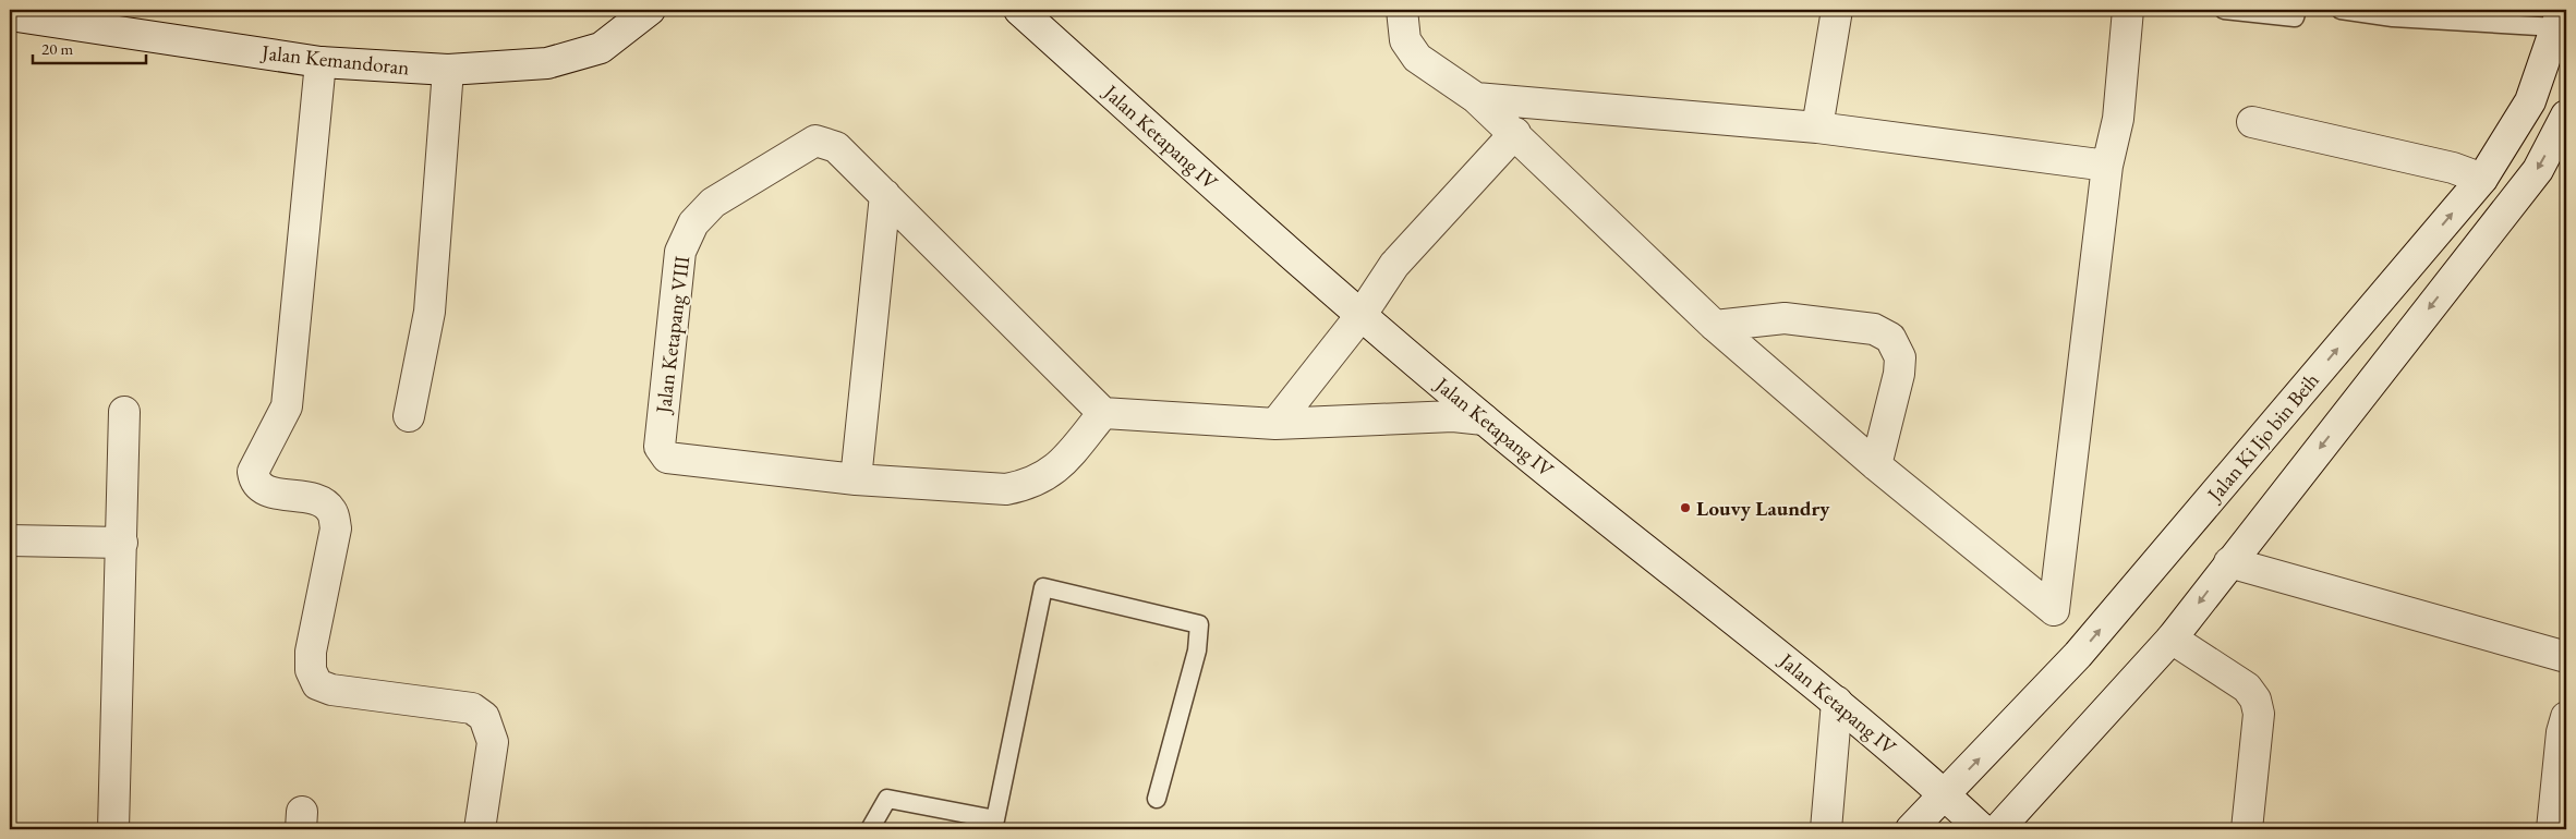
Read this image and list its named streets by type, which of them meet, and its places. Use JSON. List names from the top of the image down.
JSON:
{
  "streets": {
    "street": [
      "Jalan Kemandoran",
      "Jalan Ketapang IV",
      "Jalan Ketapang VIII",
      "Jalan Ki Ijo bin Beih"
    ]
  },
  "crossings": [
    ["Jalan Ketapang IV", "Jalan Ki Ijo bin Beih"]
  ],
  "places": ["Louvy Laundry"],
  "scale_bar": "20 m"
}
